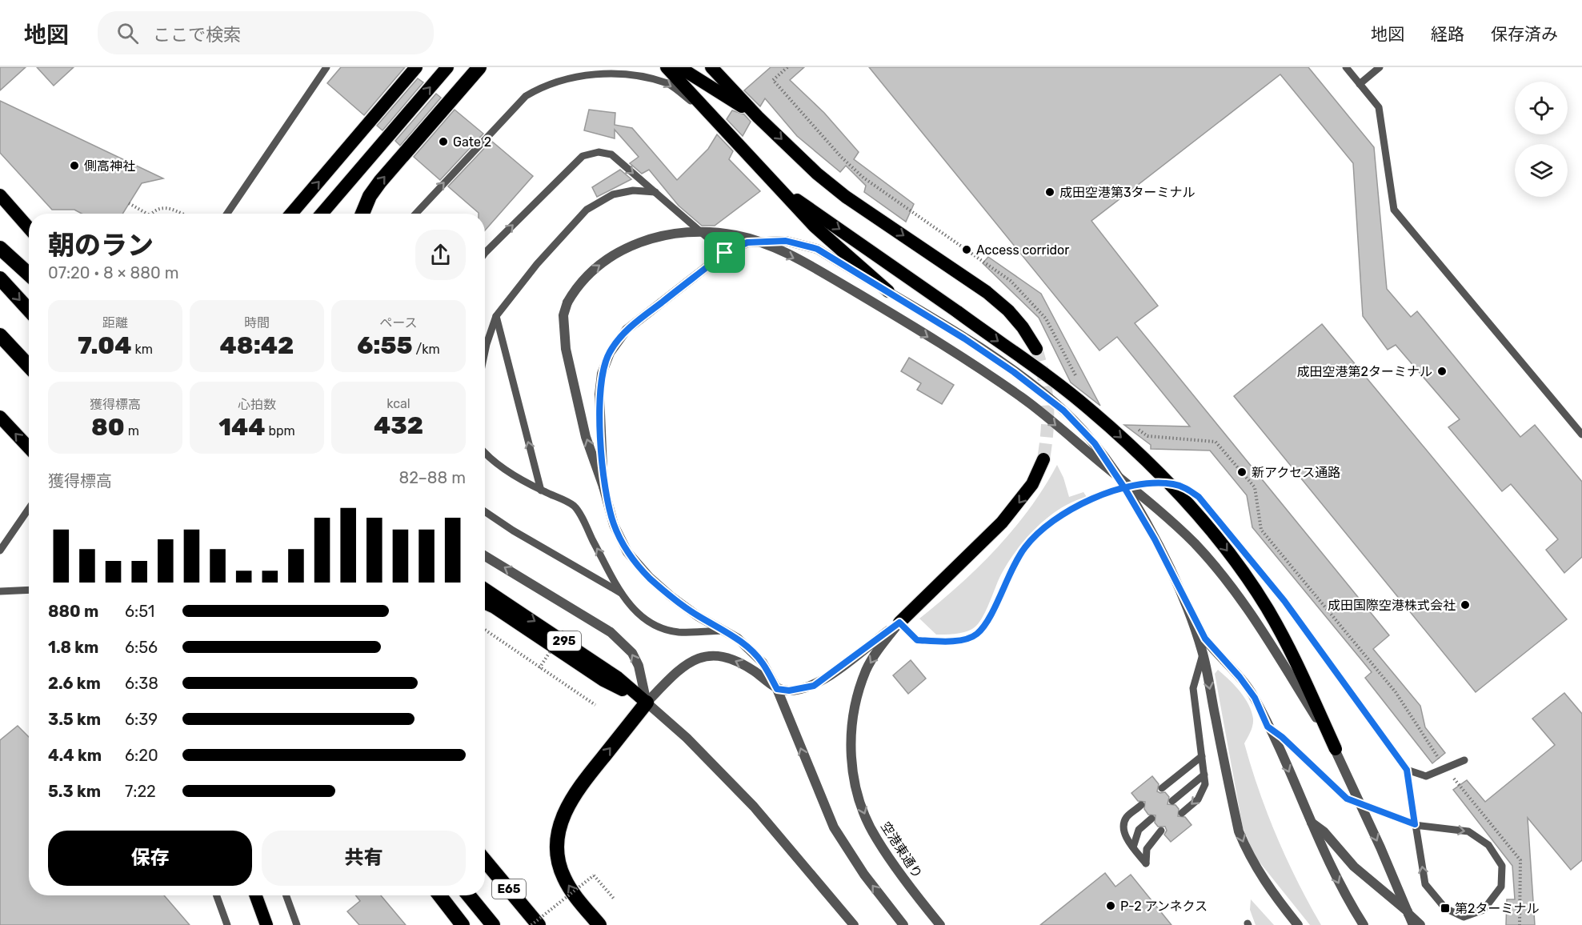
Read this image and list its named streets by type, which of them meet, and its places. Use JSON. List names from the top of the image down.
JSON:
{
  "streets": {
    "highway": ["295", "E65"],
    "street": ["空港東通り"]
  },
  "places": {
    "other": [
      "Gate 2",
      "側高神社",
      "成田空港第3ターミナル",
      "Access corridor",
      "成田空港第2ターミナル",
      "新アクセス通路",
      "成田国際空港株式会社",
      "P-2 アンネクス"
    ],
    "transit": ["第2ターミナル"]
  },
  "page": {
    "header": "地図",
    "search": "ここで検索",
    "nav": ["地図", "経路", "保存済み"],
    "heading": ["朝のラン", "07:20 · 8 × 880 m"],
    "stats": [
      ["距離", "7.04 km"],
      ["時間", "48:42"],
      ["ペース", "6:55 /km"],
      ["獲得標高", "80 m"],
      ["心拍数", "144 bpm"],
      ["kcal", "432"]
    ],
    "chart": ["獲得標高", "82–88 m"],
    "list": [
      {
        "name": "880 m",
        "note": "6:51"
      },
      {
        "name": "1.8 km",
        "note": "6:56"
      },
      {
        "name": "2.6 km",
        "note": "6:38"
      },
      {
        "name": "3.5 km",
        "note": "6:39"
      },
      {
        "name": "4.4 km",
        "note": "6:20"
      },
      {
        "name": "5.3 km",
        "note": "7:22"
      }
    ],
    "buttons": ["保存", "共有"]
  }
}
